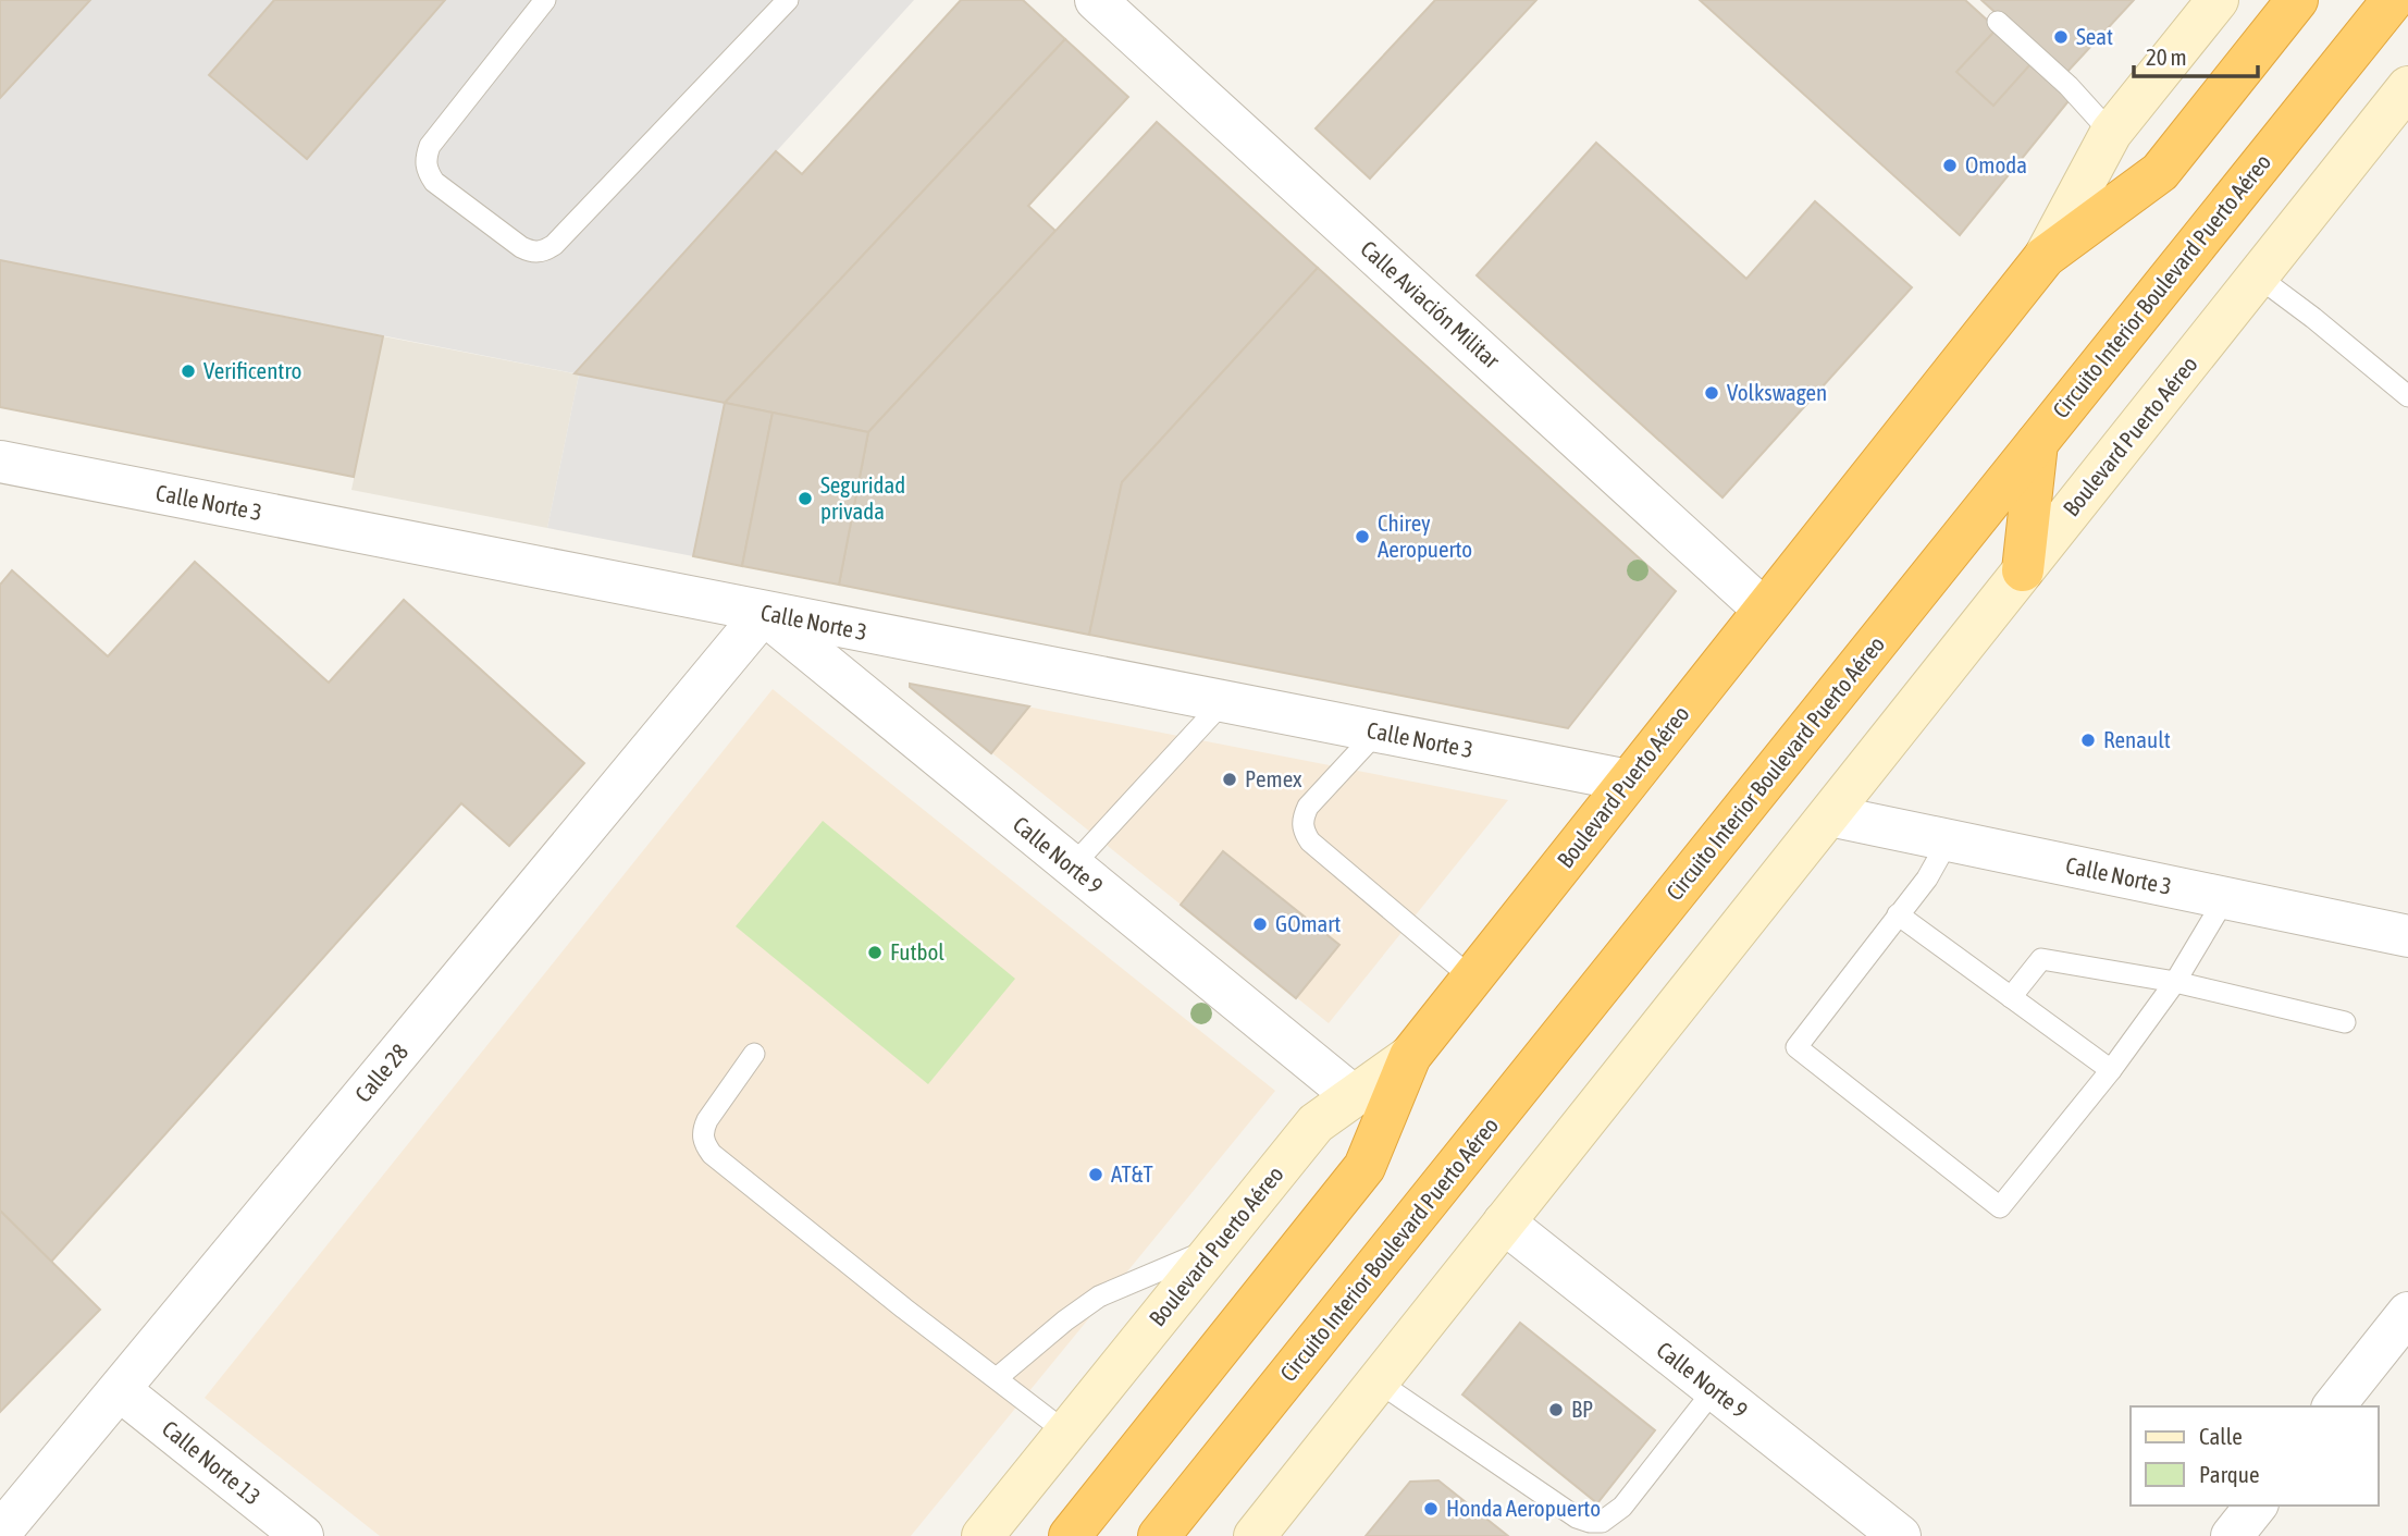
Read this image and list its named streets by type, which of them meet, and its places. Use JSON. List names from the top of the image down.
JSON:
{
  "streets": {
    "highway": ["Circuito Interior Boulevard Puerto Aéreo", "Boulevard Puerto Aéreo"],
    "street": [
      "Calle Aviación Militar",
      "Calle Norte 3",
      "Calle Norte 9",
      "Calle 28",
      "Calle Norte 13"
    ]
  },
  "crossings": [
    ["Calle Aviación Militar", "Boulevard Puerto Aéreo"],
    ["Boulevard Puerto Aéreo", "Calle Norte 3"],
    ["Boulevard Puerto Aéreo", "Calle Norte 9"],
    ["Calle Norte 3", "Calle Norte 9"],
    ["Calle Norte 3", "Calle 28"],
    ["Calle Norte 9", "Calle 28"],
    ["Calle 28", "Calle Norte 13"]
  ],
  "places": [
    "Seat",
    "Omoda",
    "Verificentro",
    "Volkswagen",
    "Seguridad privada",
    "Chirey Aeropuerto",
    "Renault",
    "Pemex",
    "GOmart",
    "Futbol",
    "AT&T",
    "BP",
    "Honda Aeropuerto"
  ],
  "legend": ["Calle", "Parque"],
  "scale_bar": "20 m"
}
